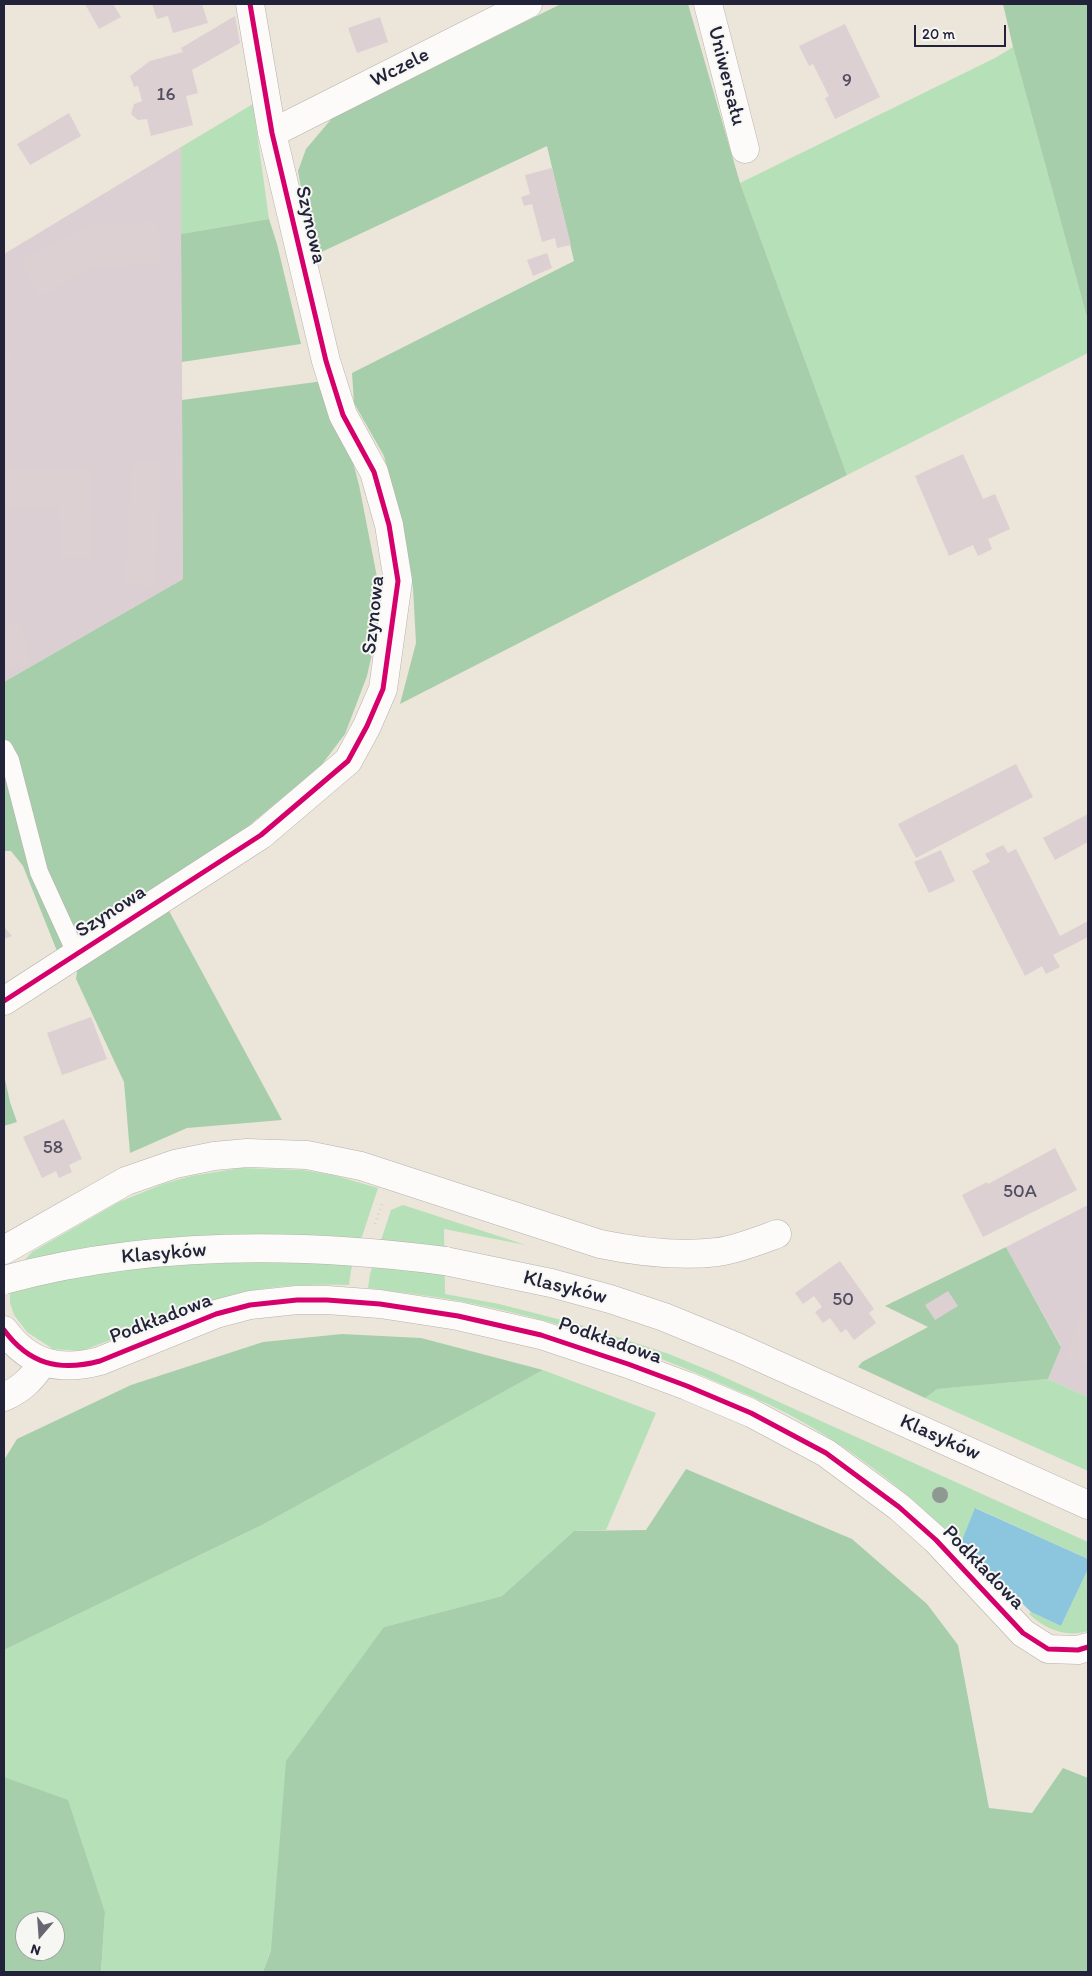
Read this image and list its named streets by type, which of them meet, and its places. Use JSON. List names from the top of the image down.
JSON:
{
  "streets": {
    "street": [
      "Wczele",
      "Uniwersału",
      "Szynowa",
      "Klasyków",
      "Podkładowa"
    ]
  },
  "crossings": [
    ["Wczele", "Szynowa"]
  ],
  "house_numbers": [
    "9",
    "16",
    "58",
    "50A",
    "50"
  ],
  "scale_bar": "20 m",
  "north": "bottom"
}
